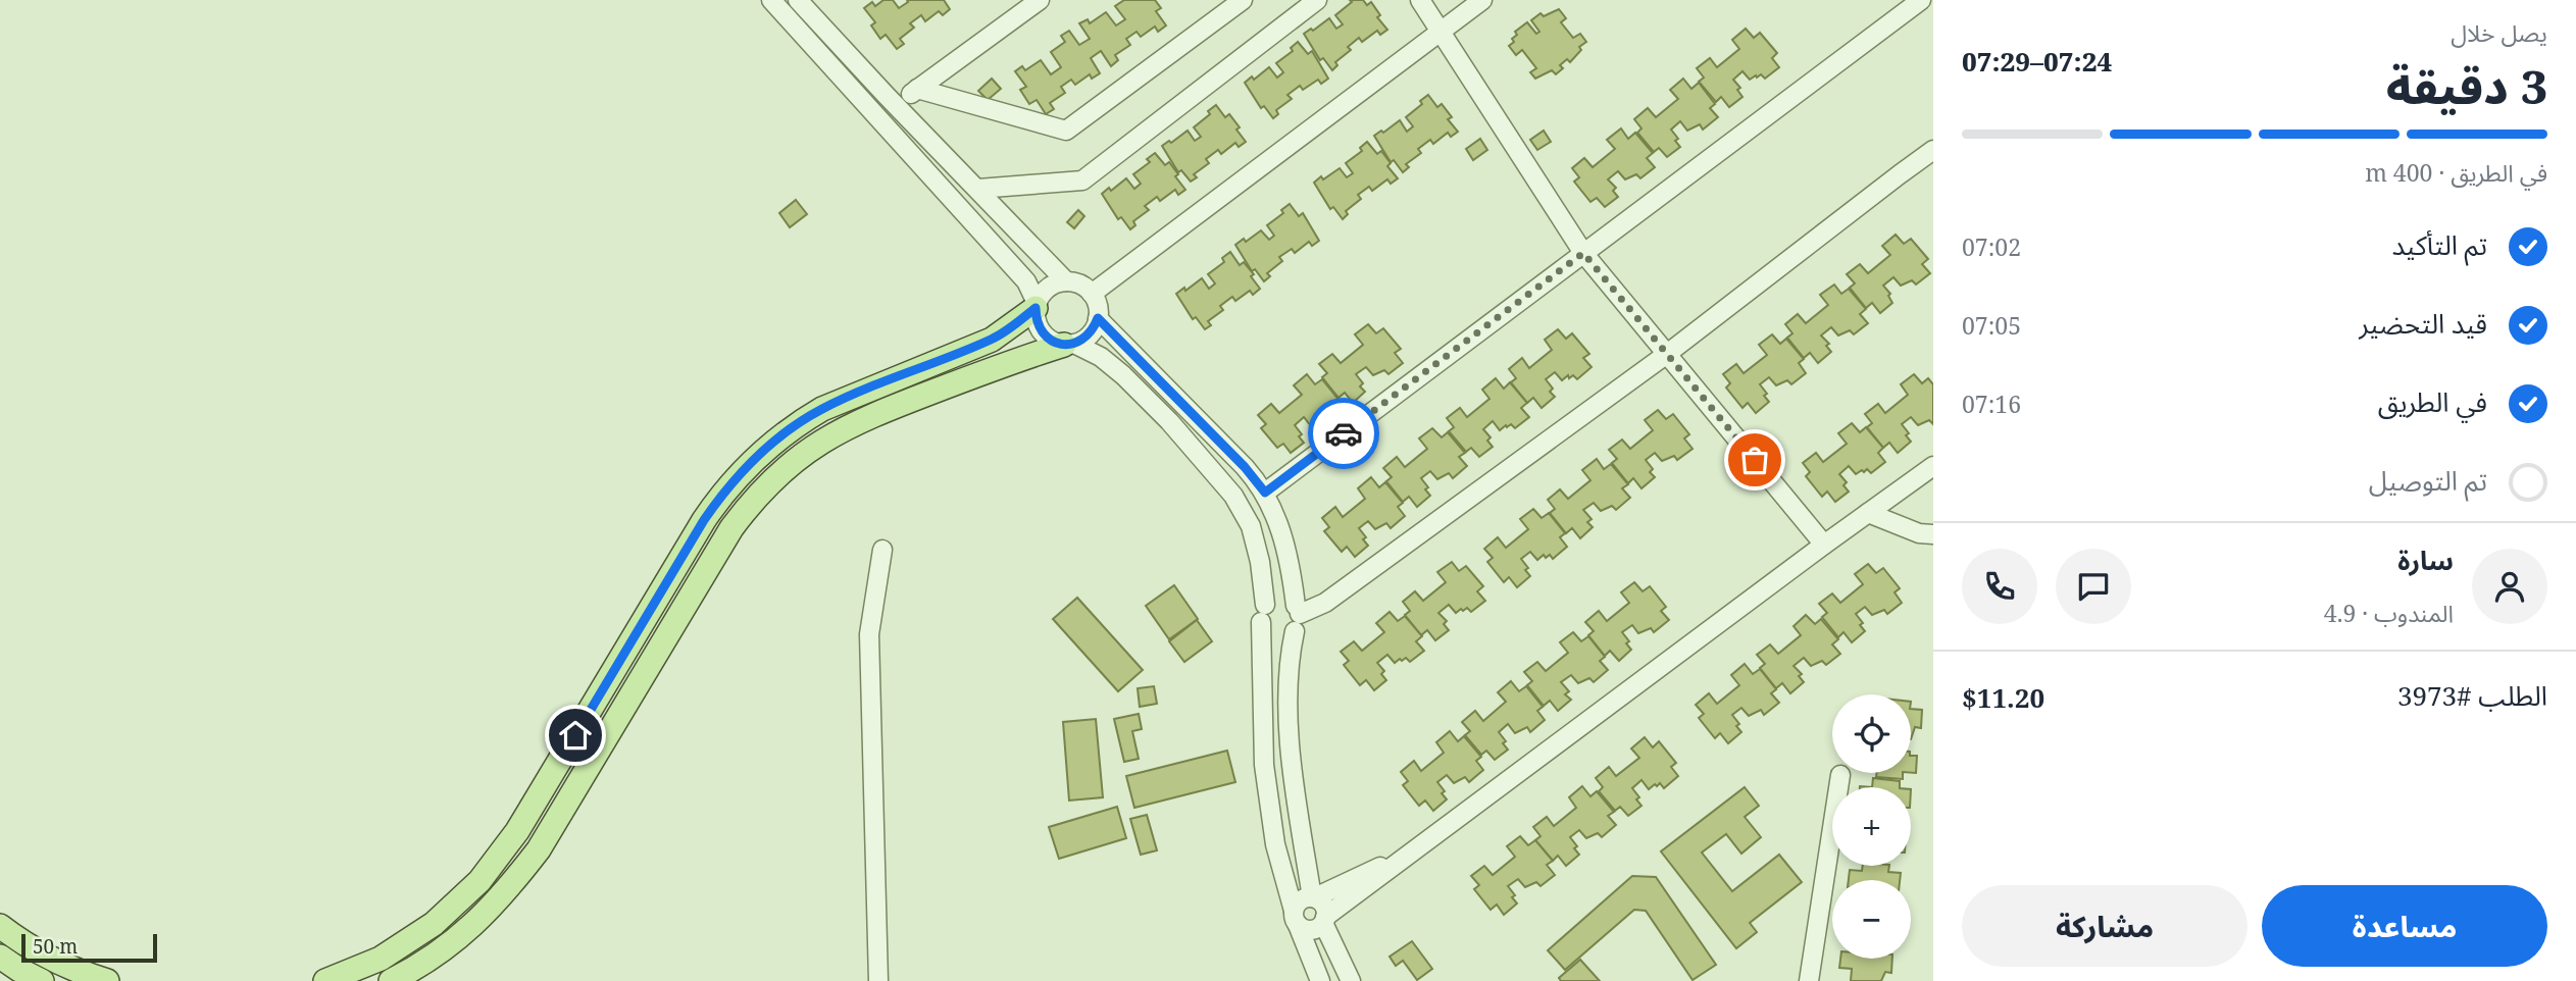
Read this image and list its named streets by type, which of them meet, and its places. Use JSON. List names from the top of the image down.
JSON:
{
  "scale_bar": "50 m",
  "page": {
    "heading": ["3 دقيقة", "يصل خلال", "07:24–07:29"],
    "panel": [
      "سارة",
      "المندوب · 4.9",
      "الطلب #3973",
      "$11.20"
    ],
    "bar": "في الطريق · 400 m",
    "list": [
      ["تم التأكيد", "07:02"],
      ["قيد التحضير", "07:05"],
      ["في الطريق", "07:16"],
      "تم التوصيل"
    ],
    "map_buttons": ["+", "−"],
    "buttons": ["مساعدة", "مشاركة"],
    "scale": "50 m"
  }
}
